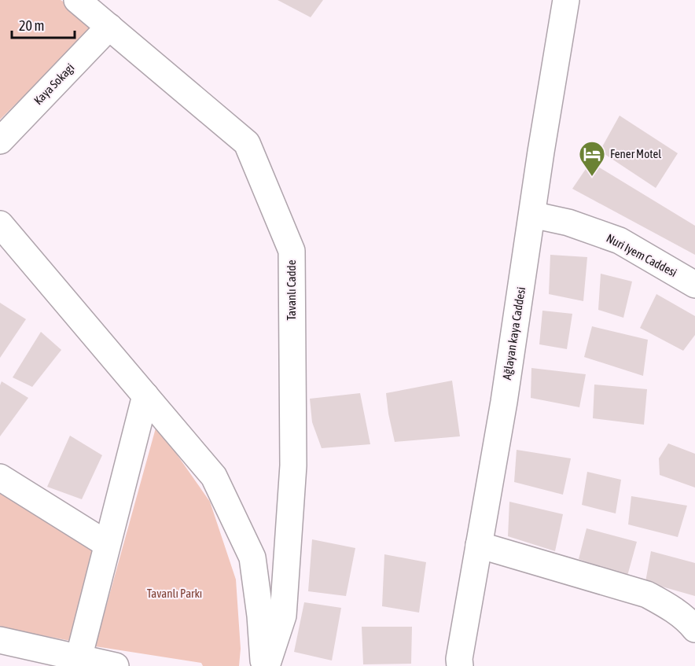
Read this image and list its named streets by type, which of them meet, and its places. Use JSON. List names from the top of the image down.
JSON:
{
  "streets": {
    "street": [
      "Kaya Sokagi",
      "Nuri Iyem Caddesi",
      "Tavanlı Cadde",
      "Ağlayan kaya Caddesi"
    ]
  },
  "crossings": [
    ["Kaya Sokagi", "Tavanlı Cadde"],
    ["Nuri Iyem Caddesi", "Ağlayan kaya Caddesi"]
  ],
  "parks": ["Tavanlı Parkı"],
  "places": {
    "hotel": ["Fener Motel"]
  },
  "scale_bar": "20 m"
}
